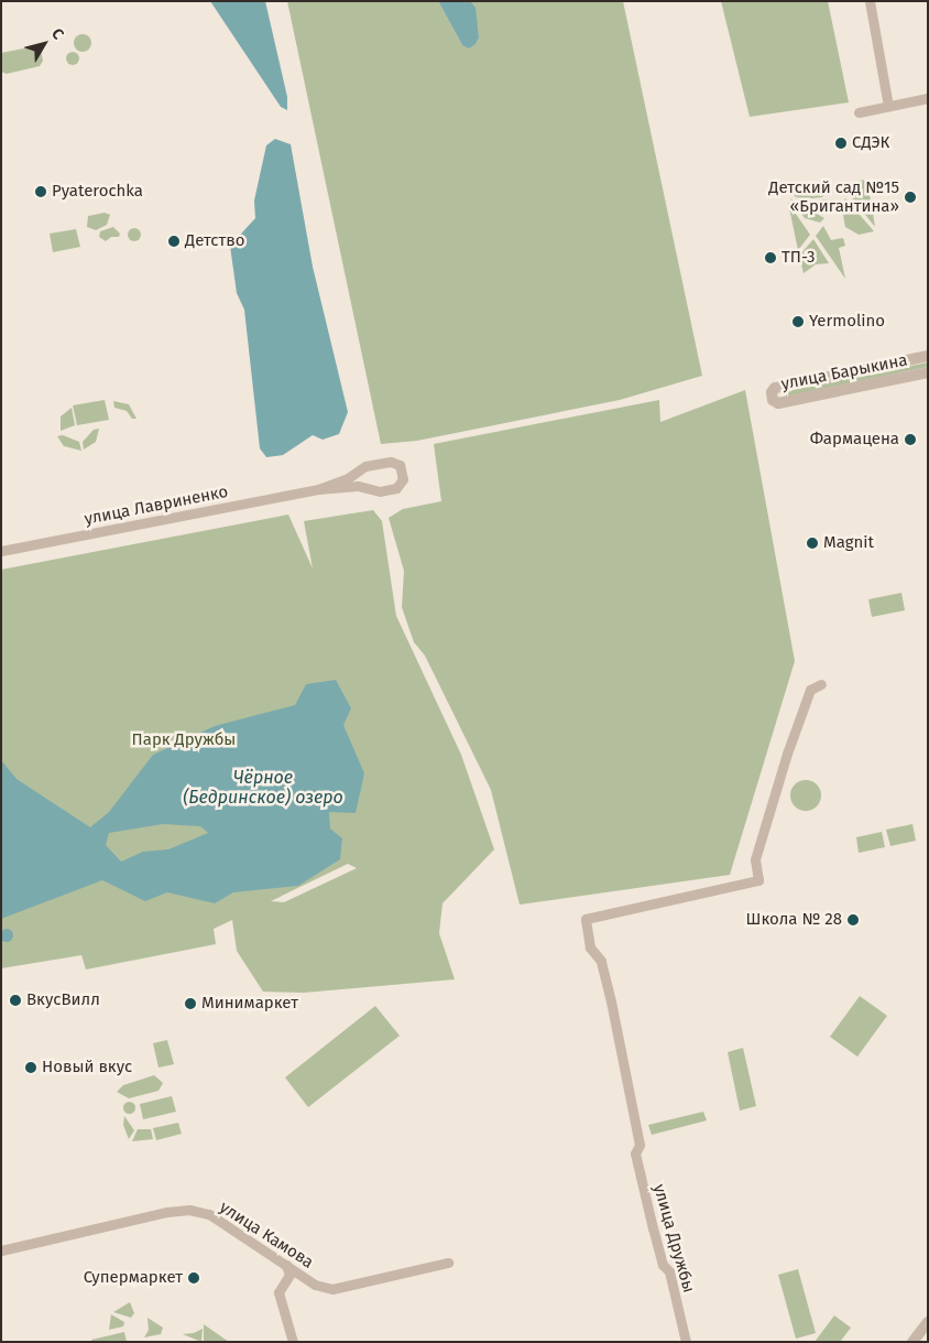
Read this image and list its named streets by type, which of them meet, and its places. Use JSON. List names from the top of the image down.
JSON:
{
  "streets": {
    "street": [
      "улица Барыкина",
      "улица Лавриненко",
      "улица Камова",
      "улица Дружбы"
    ]
  },
  "water": ["Чёрное (Бедринское) озеро"],
  "parks": ["Парк Дружбы"],
  "places": [
    "СДЭК",
    "Pyaterochka",
    "Детский сад №15 «Бригантина»",
    "Детство",
    "ТП-3",
    "Yermolino",
    "Фармацена",
    "Magnit",
    "Школа № 28",
    "ВкусВилл",
    "Минимаркет",
    "Новый вкус",
    "Супермаркет"
  ],
  "north": "top right"
}
